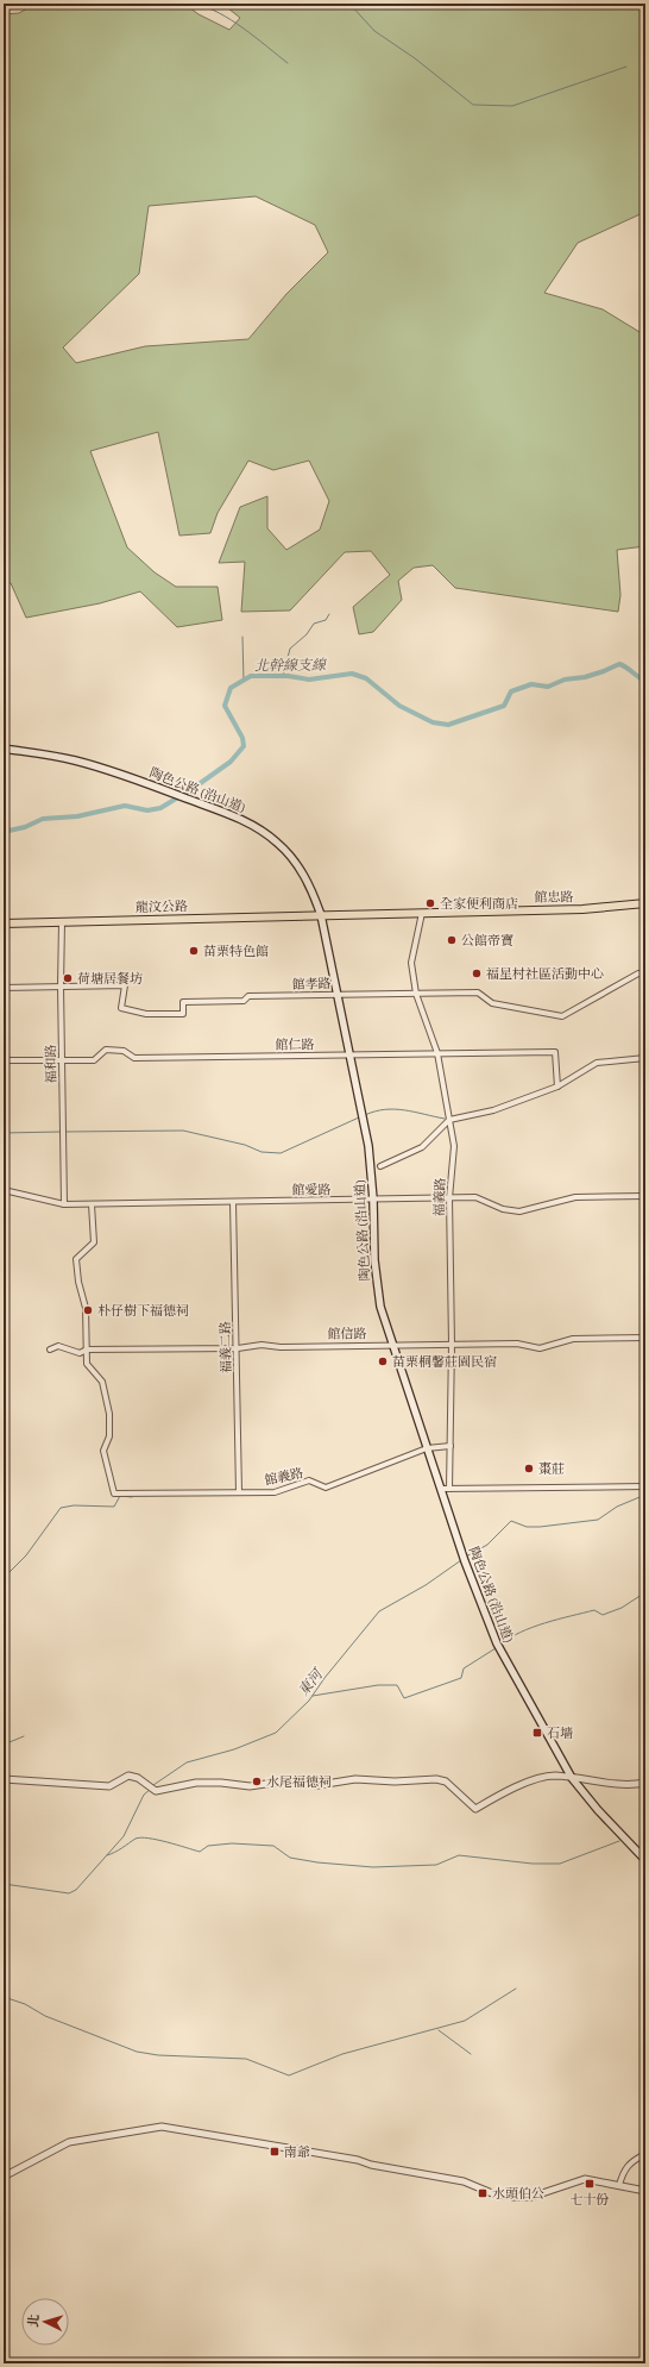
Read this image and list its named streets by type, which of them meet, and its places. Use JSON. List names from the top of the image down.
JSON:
{
  "streets": {
    "main road": ["陶色公路 (沿山道)", "館忠路", "龍汶公路"],
    "street": [
      "館孝路",
      "館仁路",
      "福和路",
      "館愛路",
      "福義路",
      "館信路",
      "福義二路",
      "館義路"
    ]
  },
  "crossings": [
    ["陶色公路 (沿山道)", "館忠路"],
    ["陶色公路 (沿山道)", "龍汶公路"],
    ["陶色公路 (沿山道)", "館孝路"],
    ["陶色公路 (沿山道)", "館仁路"],
    ["陶色公路 (沿山道)", "館愛路"],
    ["陶色公路 (沿山道)", "館信路"],
    ["陶色公路 (沿山道)", "館義路"],
    ["館忠路", "龍汶公路"],
    ["館忠路", "福義路"],
    ["龍汶公路", "福和路"],
    ["館孝路", "福和路"],
    ["館孝路", "福義路"],
    ["館仁路", "福和路"],
    ["館仁路", "福義路"],
    ["福和路", "館愛路"],
    ["館愛路", "福義路"],
    ["館愛路", "福義二路"],
    ["福義路", "館信路"],
    ["福義路", "館義路"],
    ["館信路", "福義二路"],
    ["館信路", "館義路"],
    ["福義二路", "館義路"]
  ],
  "water": ["北幹線支線", "東河"],
  "places": {
    "other": [
      "全家便利商店",
      "公館帝寶",
      "苗栗特色館",
      "福星村社區活動中心",
      "荷塘居餐坊",
      "朴仔樹下福德祠",
      "苗栗桐馨莊園民宿",
      "棗莊",
      "水尾福德祠"
    ],
    "transit": [
      "石墻",
      "南爺",
      "七十份",
      "水頭伯公"
    ]
  },
  "north": "left"
}
